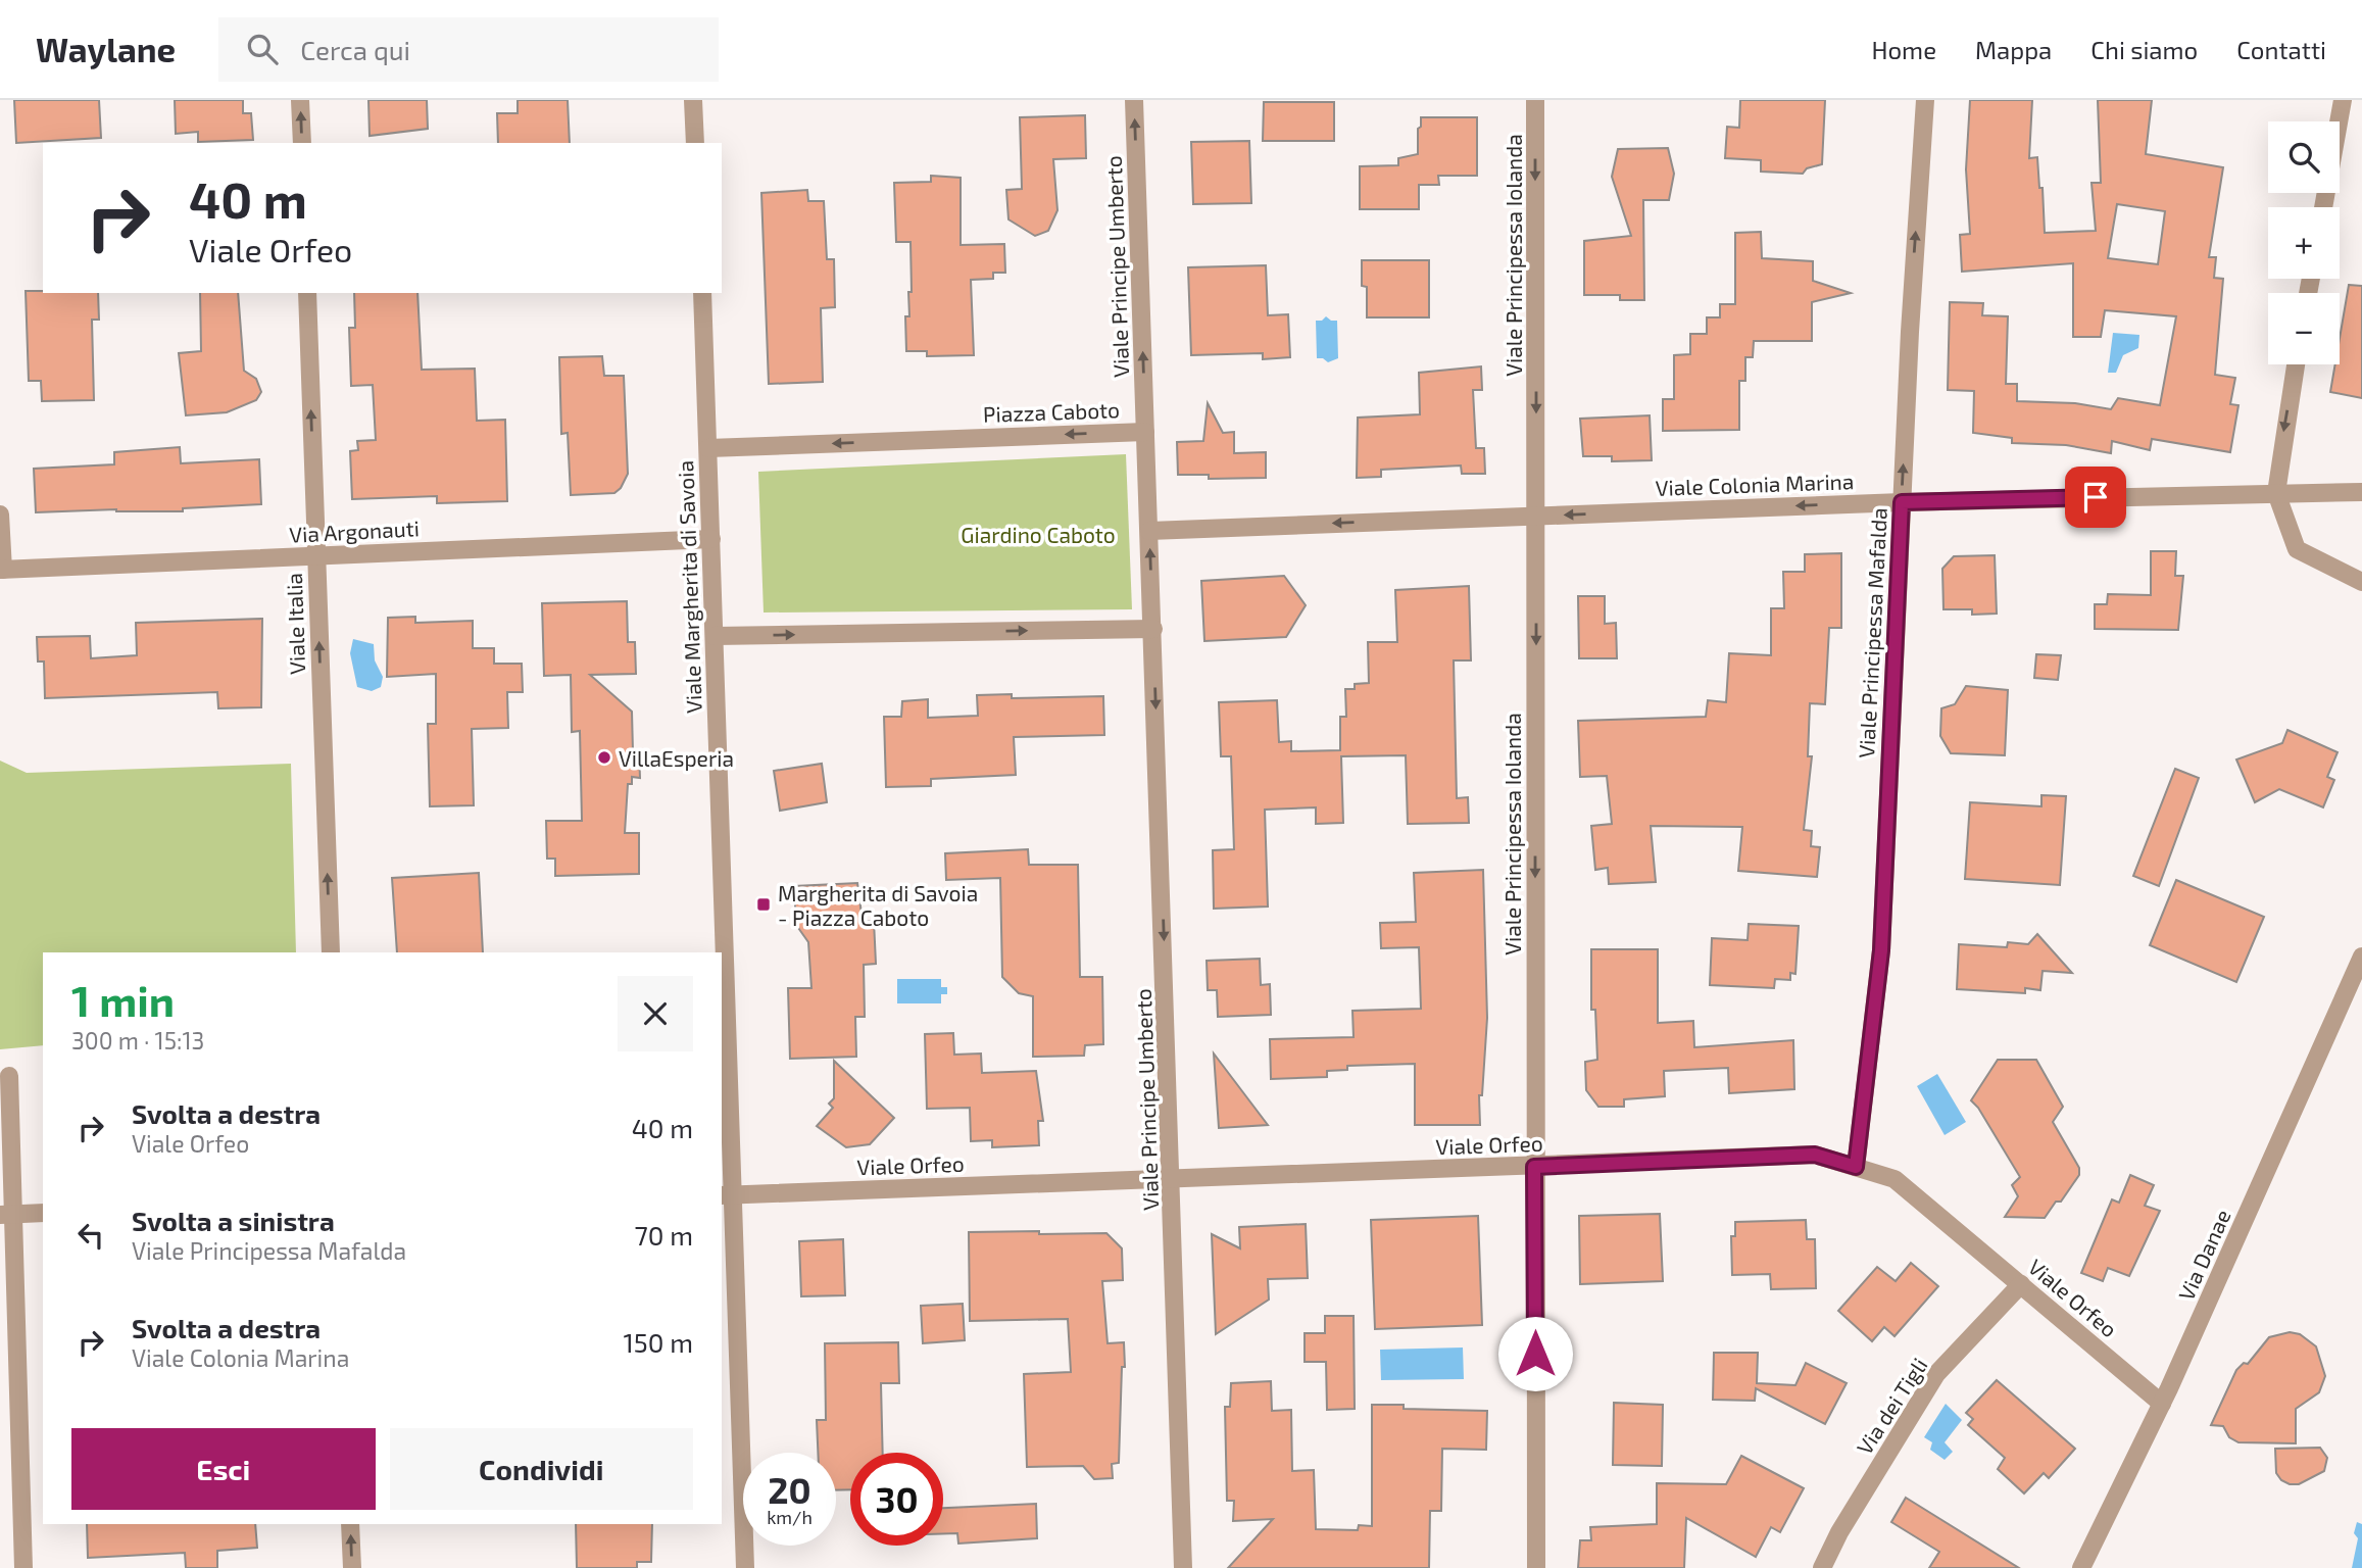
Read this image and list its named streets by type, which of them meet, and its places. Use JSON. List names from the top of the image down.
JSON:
{
  "streets": {
    "street": [
      "Viale Principessa Iolanda",
      "Viale Principe Umberto",
      "Piazza Caboto",
      "Viale Colonia Marina",
      "Via Argonauti",
      "Viale Margherita di Savoia",
      "Viale Italia",
      "Viale Principessa Mafalda",
      "Viale Orfeo",
      "Via Danae",
      "Via dei Tigli"
    ]
  },
  "crossings": [
    ["Viale Principessa Iolanda", "Viale Colonia Marina"],
    ["Viale Principessa Iolanda", "Viale Orfeo"],
    ["Viale Principe Umberto", "Piazza Caboto"],
    ["Viale Principe Umberto", "Viale Orfeo"],
    ["Piazza Caboto", "Viale Colonia Marina"],
    ["Piazza Caboto", "Viale Margherita di Savoia"],
    ["Viale Colonia Marina", "Viale Principessa Mafalda"],
    ["Via Argonauti", "Viale Margherita di Savoia"],
    ["Via Argonauti", "Viale Italia"],
    ["Viale Margherita di Savoia", "Viale Orfeo"],
    ["Viale Principessa Mafalda", "Viale Orfeo"],
    ["Viale Orfeo", "Via Danae"],
    ["Viale Orfeo", "Via dei Tigli"]
  ],
  "one_way": [
    "Viale Principessa Iolanda",
    "Viale Colonia Marina",
    "Viale Italia",
    "Viale Principessa Mafalda"
  ],
  "parks": ["Giardino Caboto"],
  "places": {
    "other": ["VillaEsperia"],
    "transit": ["Margherita di Savoia - Piazza Caboto"]
  },
  "page": {
    "header": "Waylane",
    "search": "Cerca qui",
    "nav": [
      "Home",
      "Mappa",
      "Chi siamo",
      "Contatti"
    ],
    "map_buttons": ["+", "−"],
    "turn": ["40 m", "Viale Orfeo"],
    "heading": ["1 min", "300 m · 15:13"],
    "list": [
      {
        "name": "Svolta a destra",
        "note": "Viale Orfeo",
        "value": "40 m"
      },
      {
        "name": "Svolta a sinistra",
        "note": "Viale Principessa Mafalda",
        "value": "70 m"
      },
      {
        "name": "Svolta a destra",
        "note": "Viale Colonia Marina",
        "value": "150 m"
      }
    ],
    "buttons": ["Esci", "Condividi"],
    "speed": "20 km/h",
    "limit": "30"
  }
}
